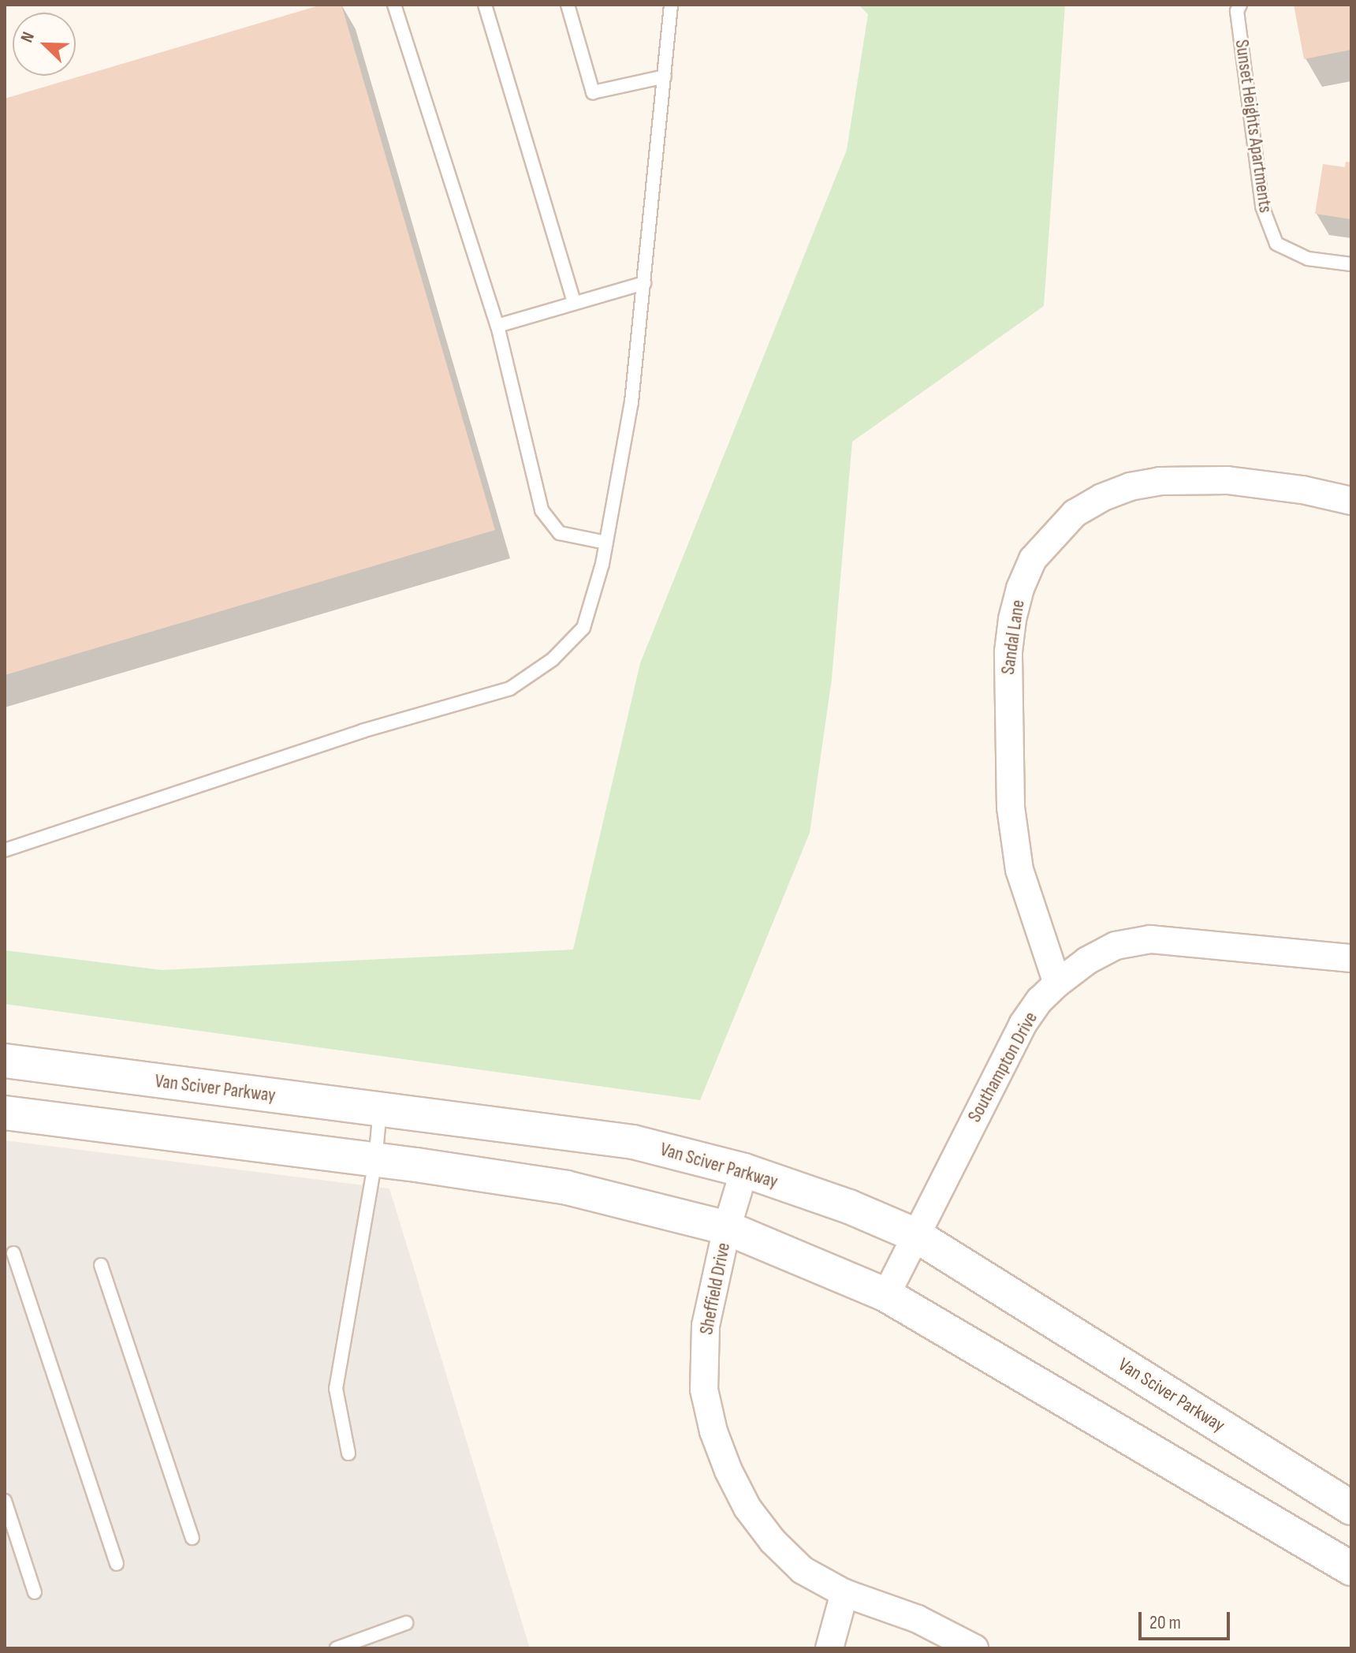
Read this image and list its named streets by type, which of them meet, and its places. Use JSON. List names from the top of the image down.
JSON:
{
  "streets": {
    "street": [
      "Sandal Lane",
      "Southampton Drive",
      "Van Sciver Parkway",
      "Sheffield Drive"
    ],
    "lane": ["Sunset Heights Apartments"]
  },
  "crossings": [
    ["Sandal Lane", "Southampton Drive"],
    ["Southampton Drive", "Van Sciver Parkway"],
    ["Van Sciver Parkway", "Sheffield Drive"]
  ],
  "scale_bar": "20 m",
  "north": "top left"
}
